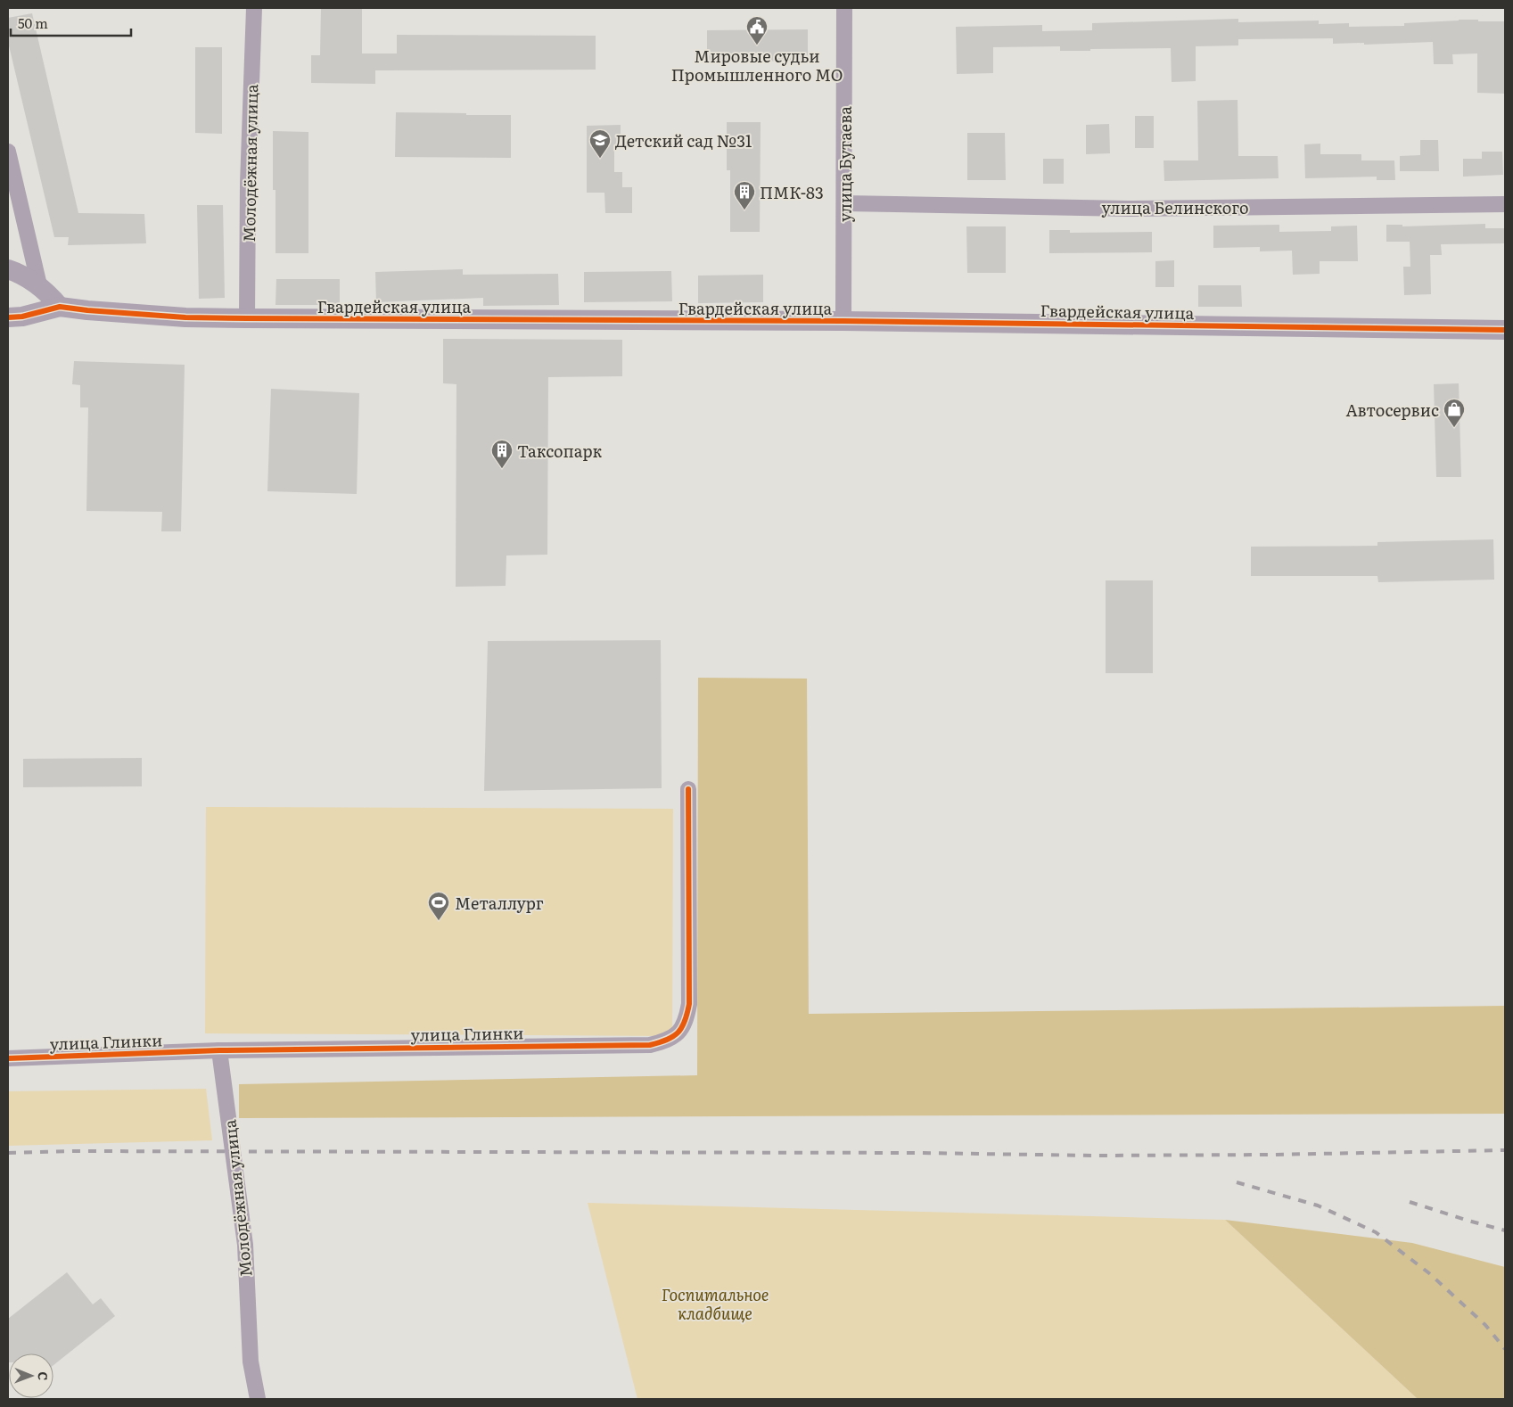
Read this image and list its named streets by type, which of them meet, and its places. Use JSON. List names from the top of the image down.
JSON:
{
  "streets": {
    "street": [
      "Молодёжная улица",
      "улица Бутаева",
      "улица Белинского",
      "Гвардейская улица",
      "улица Глинки"
    ]
  },
  "crossings": [
    ["Молодёжная улица", "Гвардейская улица"],
    ["Молодёжная улица", "улица Глинки"],
    ["улица Бутаева", "улица Белинского"],
    ["улица Бутаева", "Гвардейская улица"]
  ],
  "parks": ["Госпитальное кладбище"],
  "places": {
    "public building": ["Мировые судьи Промышленного МО"],
    "school or university": ["Детский сад №31"],
    "building": ["ПМК-83", "Таксопарк"],
    "shop": ["Автосервис"],
    "sports": ["Металлург"]
  },
  "scale_bar": "50 m",
  "north": "right"
}
